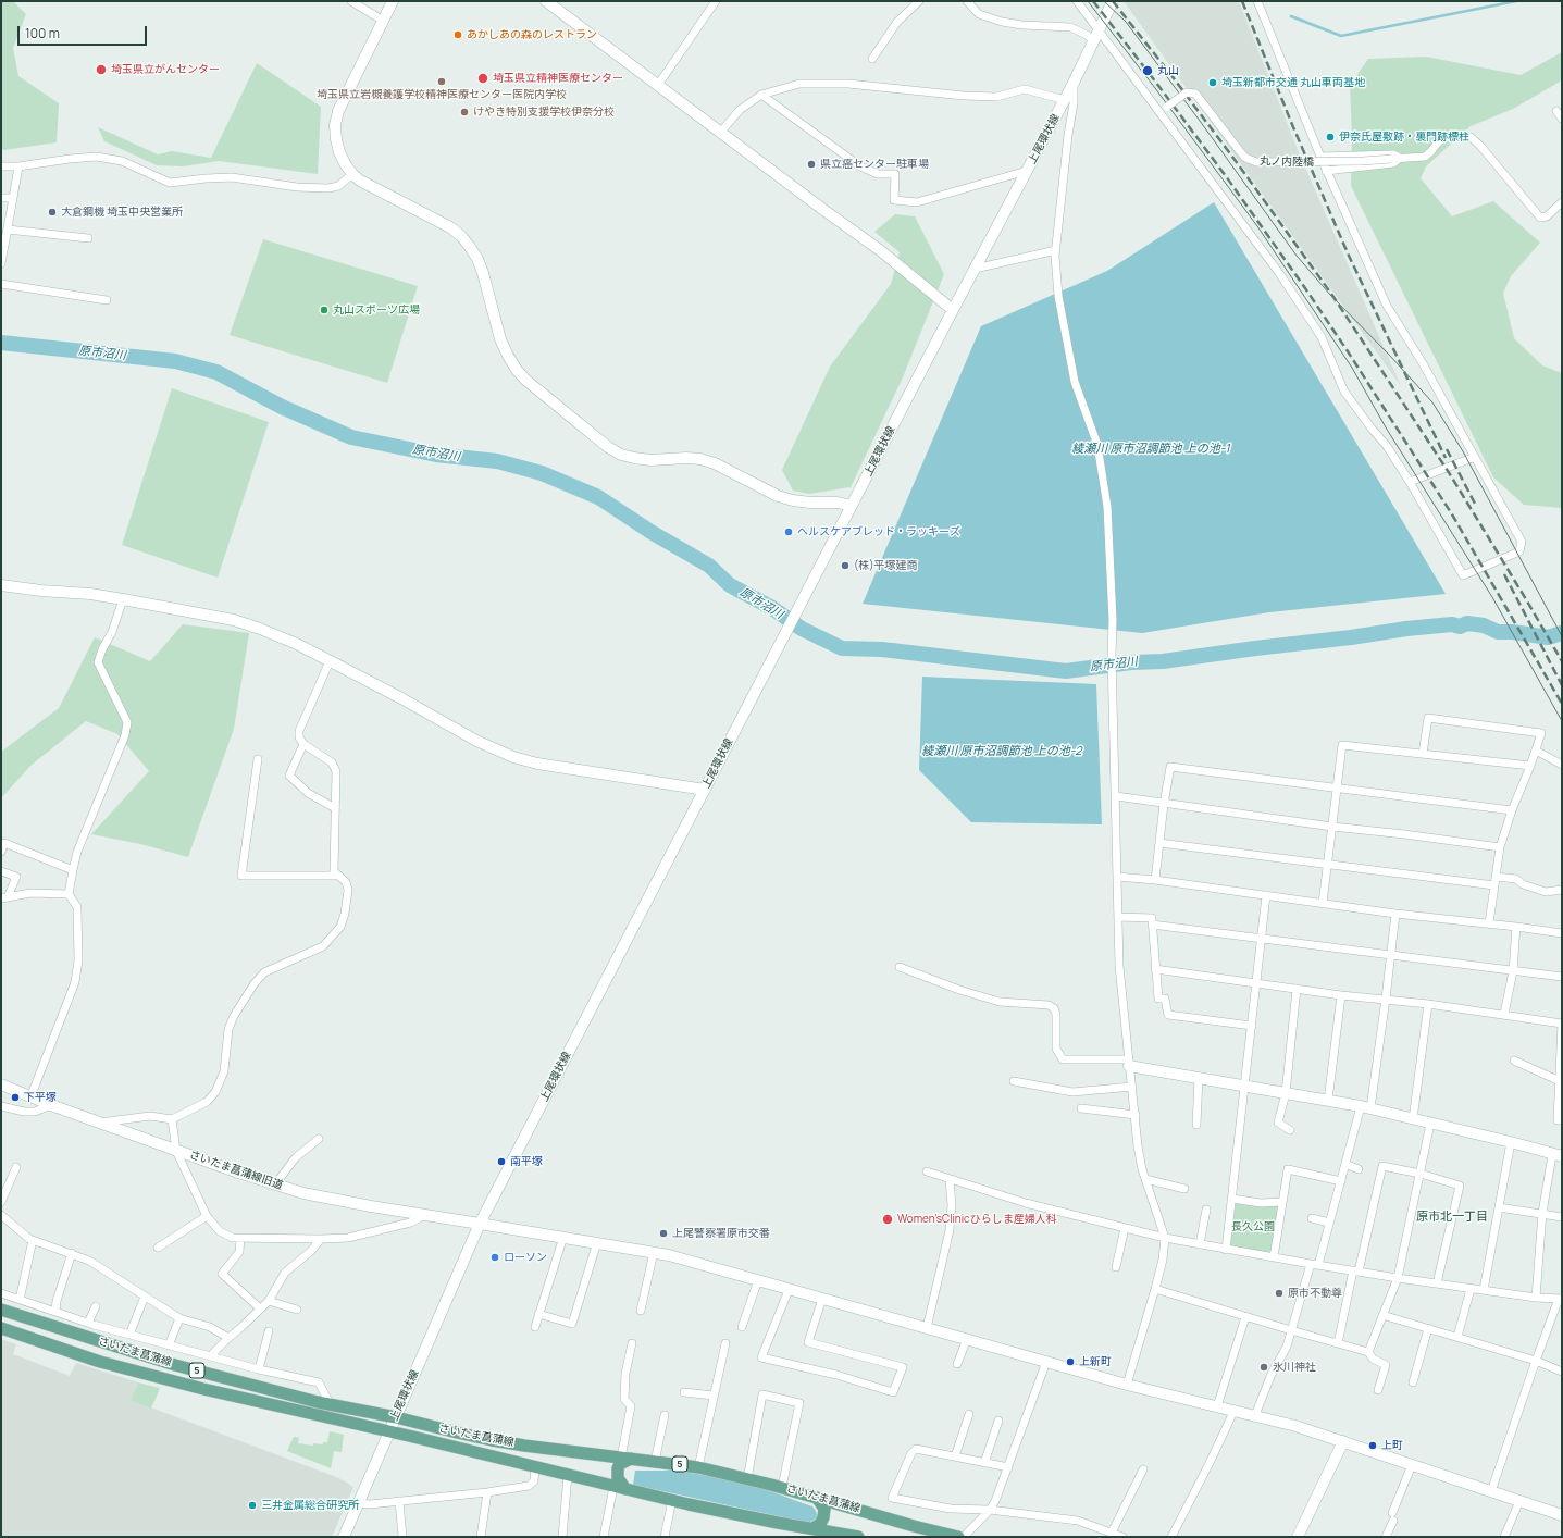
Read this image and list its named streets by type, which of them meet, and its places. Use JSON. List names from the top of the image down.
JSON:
{
  "streets": {
    "main road": ["さいたま菖蒲線", "5"],
    "street": ["上尾環状線", "丸ノ内陸橋", "さいたま菖蒲線旧道"]
  },
  "crossings": [
    ["上尾環状線", "さいたま菖蒲線旧道"],
    ["上尾環状線", "さいたま菖蒲線"]
  ],
  "districts": ["原市北一丁目"],
  "water": ["原市沼川", "綾瀬川 原市沼調節池 上の池-1", "綾瀬川 原市沼調節池 上の池-2"],
  "parks": ["長久公園"],
  "places": [
    "あかしあの森のレストラン",
    "埼玉県立がんセンター",
    "丸山",
    "埼玉県立精神医療センター",
    "埼玉県立岩槻養護学校精神医療センター医院内学校",
    "埼玉新都市交通 丸山車両基地",
    "けやき特別支援学校伊奈分校",
    "伊奈氏屋敷跡・裏門跡標柱",
    "県立癌センター駐車場",
    "大倉鋼機 埼玉中央営業所",
    "丸山スポーツ広場",
    "ヘルスケアブレッド・ラッキーズ",
    "(株)平塚建商",
    "下平塚",
    "南平塚",
    "Women’sClinicひらしま産婦人科",
    "上尾警察署原市交番",
    "ローソン",
    "原市不動尊",
    "上新町",
    "氷川神社",
    "上町",
    "三井金属総合研究所"
  ],
  "scale_bar": "100 m"
}
